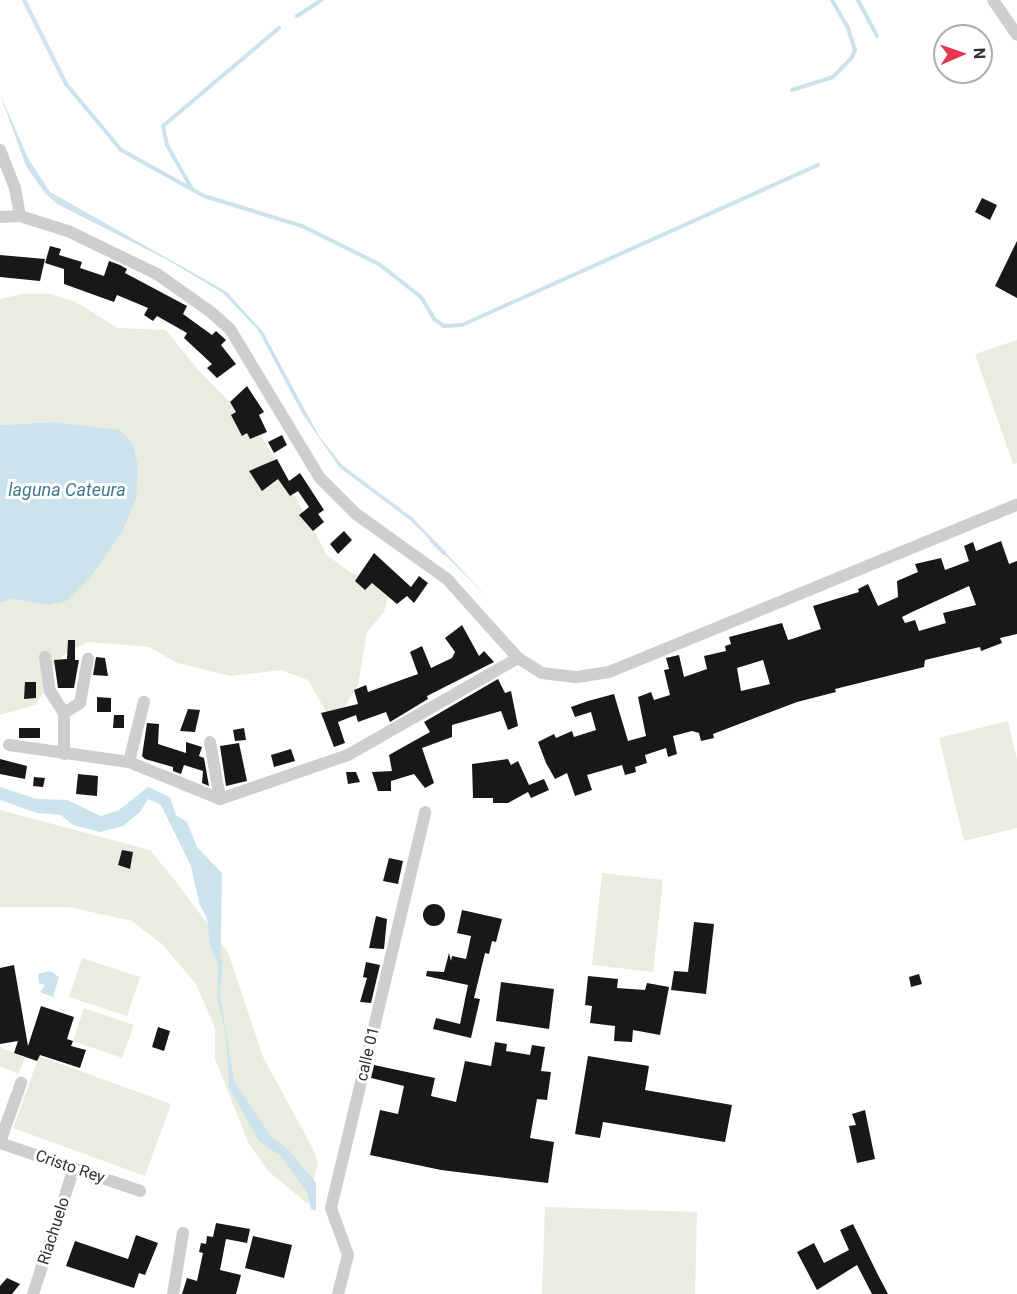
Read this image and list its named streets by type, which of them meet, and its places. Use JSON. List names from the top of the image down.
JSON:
{
  "streets": {
    "street": ["calle 01", "Cristo Rey", "Riachuelo"]
  },
  "crossings": [
    ["Cristo Rey", "Riachuelo"]
  ],
  "water": ["laguna Cateura"],
  "north": "right"
}
